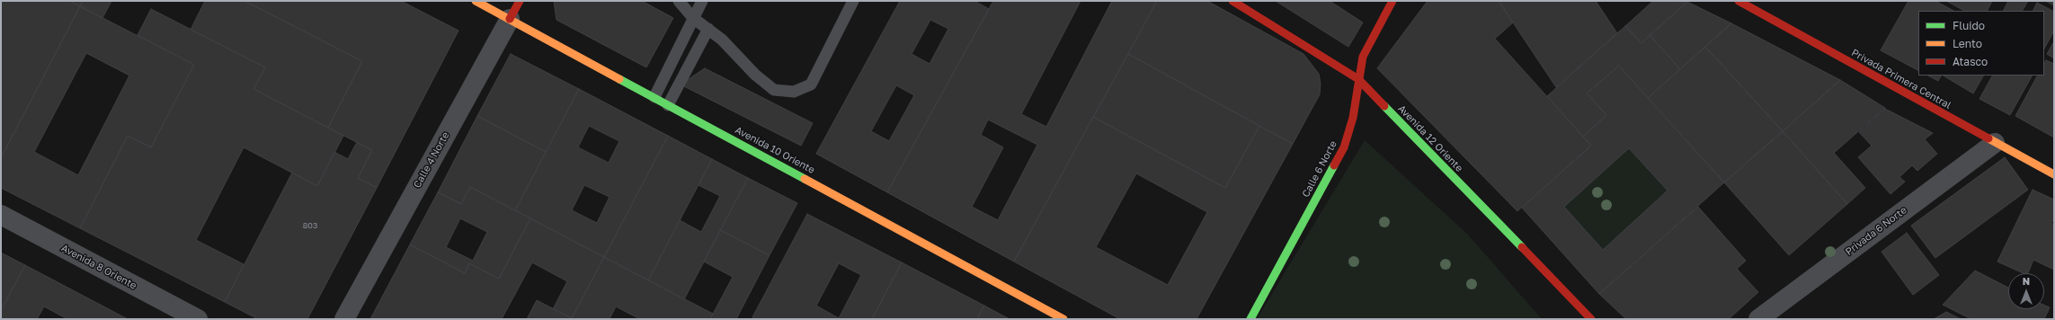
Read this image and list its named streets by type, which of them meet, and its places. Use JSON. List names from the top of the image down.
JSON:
{
  "streets": {
    "main road": [
      "Privada Primera Central",
      "Avenida 12 Oriente",
      "Avenida 10 Oriente",
      "Calle 4 Norte",
      "Calle 6 Norte"
    ],
    "street": ["Privada 6 Norte", "Avenida 8 Oriente"]
  },
  "crossings": [
    ["Privada Primera Central", "Privada 6 Norte"],
    ["Avenida 12 Oriente", "Calle 6 Norte"],
    ["Avenida 10 Oriente", "Calle 4 Norte"]
  ],
  "house_numbers": ["803"],
  "legend": ["Fluido", "Lento", "Atasco"],
  "north": "top"
}
